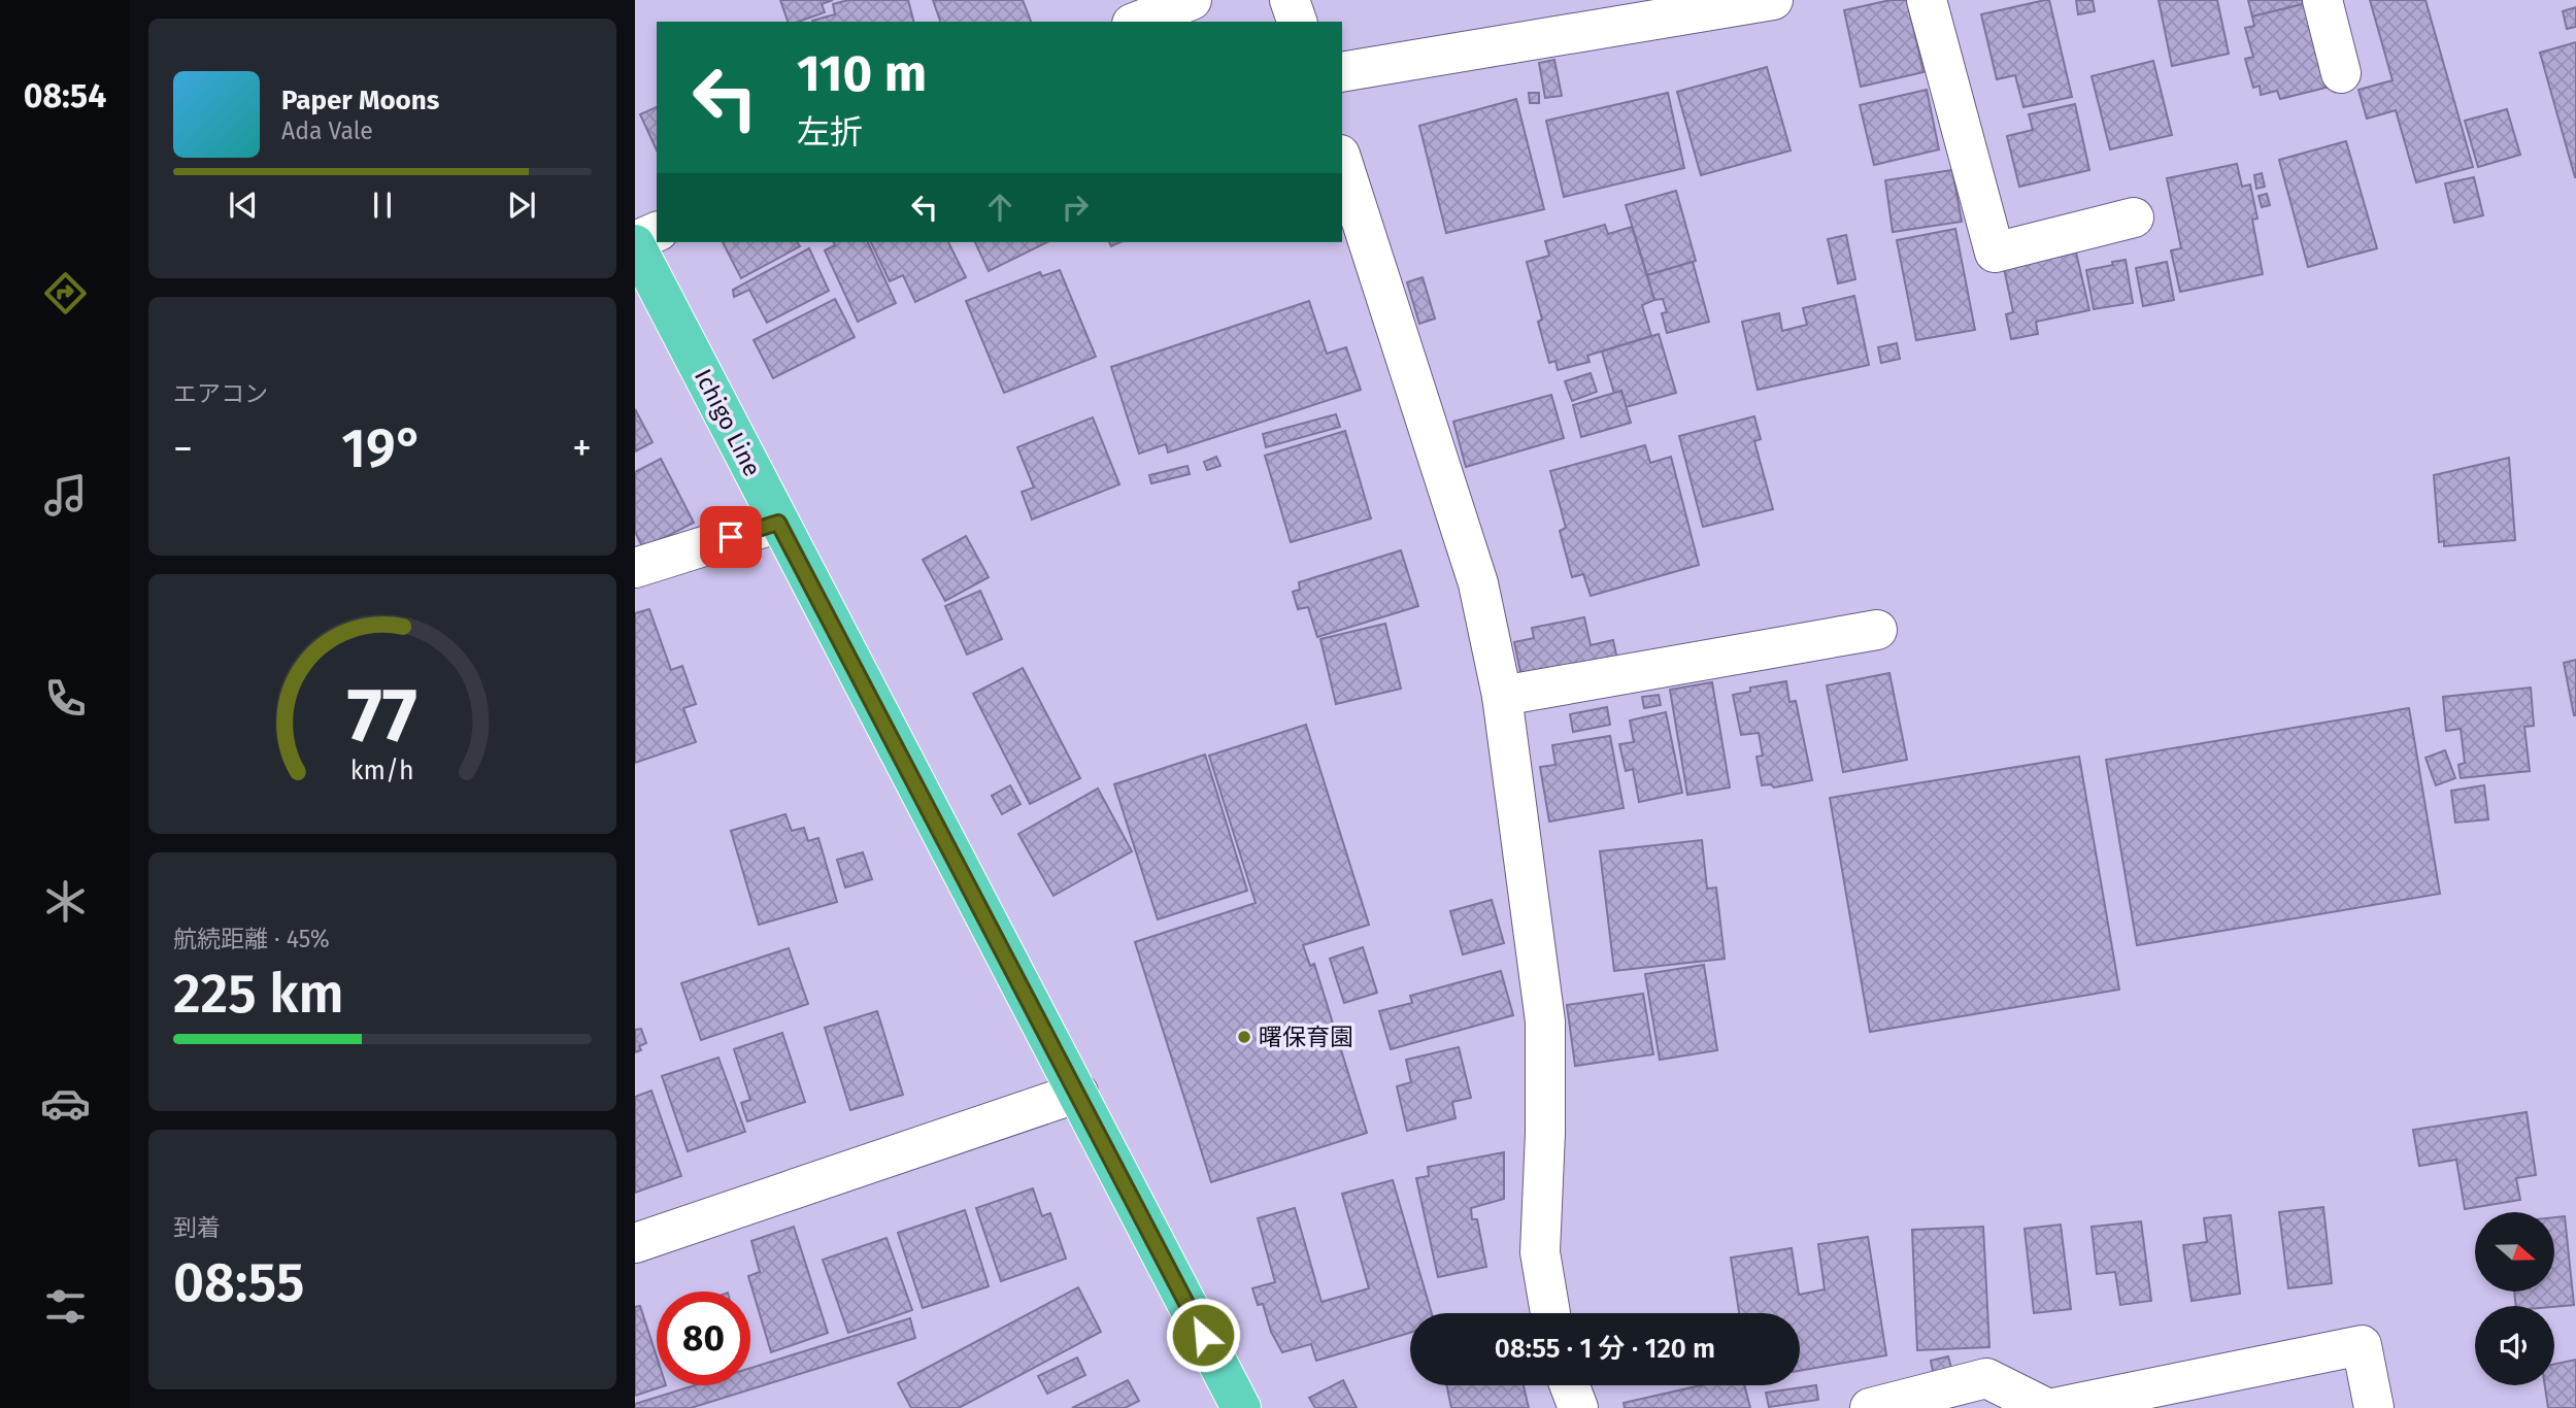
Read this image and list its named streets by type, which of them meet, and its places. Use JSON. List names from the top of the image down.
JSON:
{
  "streets": {
    "highway": ["Ichigo Line"]
  },
  "places": ["曙保育園"],
  "north": "right",
  "page": {
    "tabs": "08:54",
    "turn": ["110 m", "左折"],
    "song": ["Paper Moons", "Ada Vale"],
    "tile": [
      "エアコン",
      ["航続距離 · 45%", "225 km"],
      ["到着", "08:55"]
    ],
    "heat": ["−", "19°", "+"],
    "limit": "80",
    "trip": "08:55 · 1 分 · 120 m",
    "gauge": ["77", "km/h"]
  }
}
